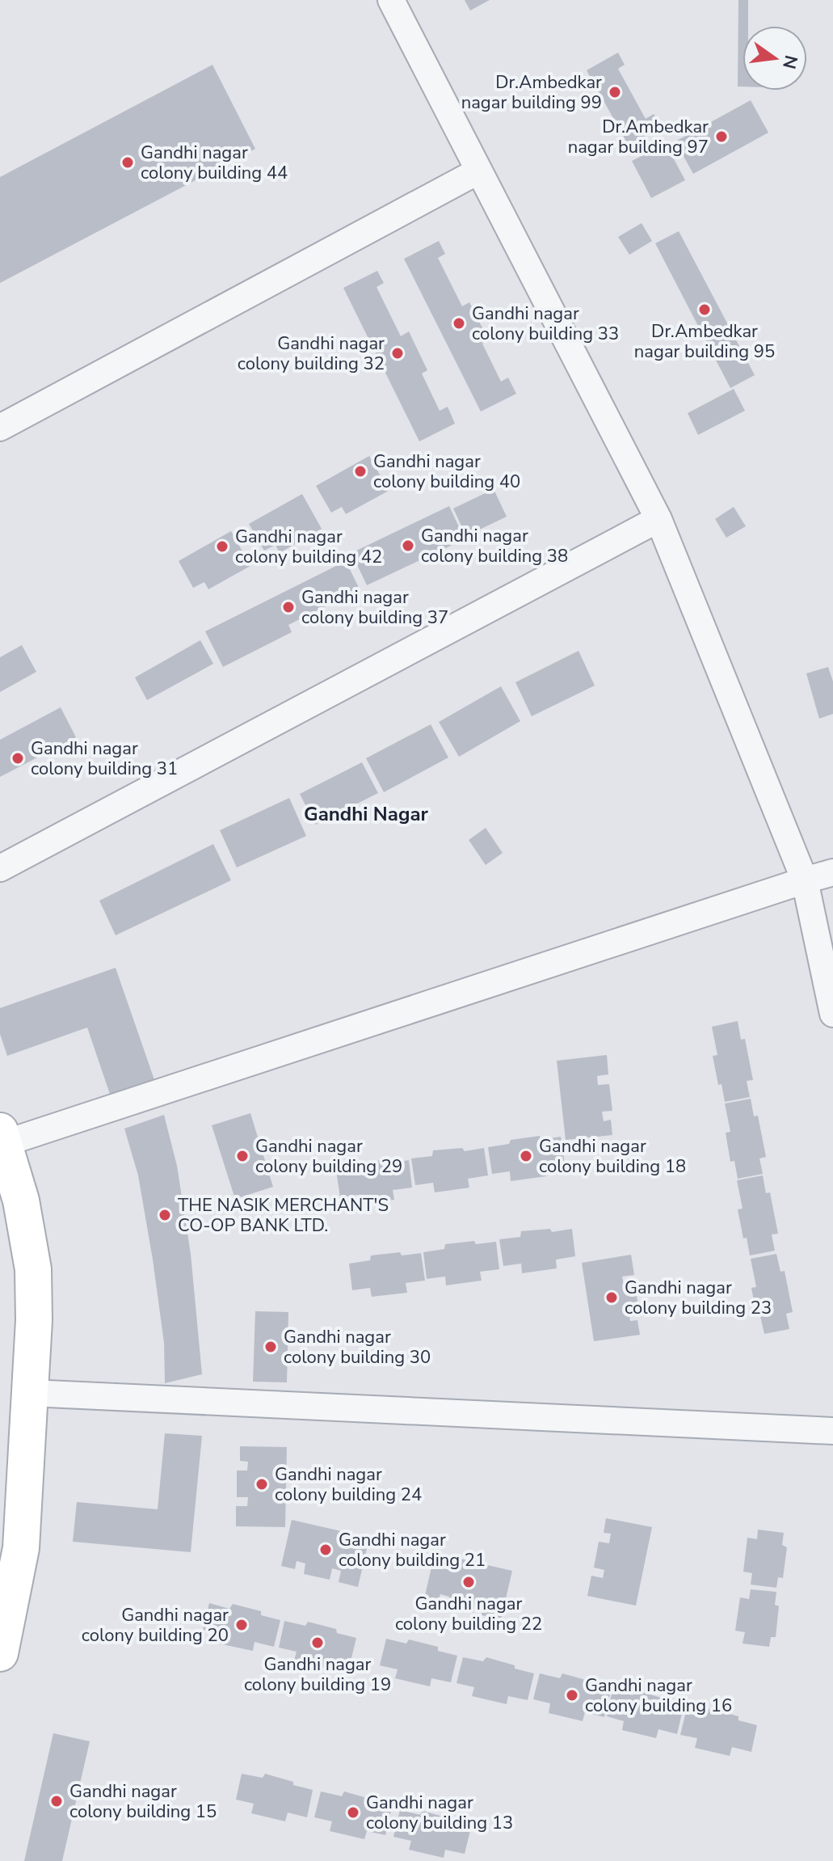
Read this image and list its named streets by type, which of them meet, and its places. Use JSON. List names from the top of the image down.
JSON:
{
  "districts": ["Gandhi Nagar"],
  "places": [
    "Dr.Ambedkar nagar building 99",
    "Dr.Ambedkar nagar building 97",
    "Gandhi nagar colony building 44",
    "Dr.Ambedkar nagar building 95",
    "Gandhi nagar colony building 33",
    "Gandhi nagar colony building 32",
    "Gandhi nagar colony building 40",
    "Gandhi nagar colony building 38",
    "Gandhi nagar colony building 42",
    "Gandhi nagar colony building 37",
    "Gandhi nagar colony building 31",
    "Gandhi nagar colony building 29",
    "Gandhi nagar colony building 18",
    "THE NASIK MERCHANT'S CO-OP BANK LTD.",
    "Gandhi nagar colony building 23",
    "Gandhi nagar colony building 30",
    "Gandhi nagar colony building 24",
    "Gandhi nagar colony building 21",
    "Gandhi nagar colony building 22",
    "Gandhi nagar colony building 20",
    "Gandhi nagar colony building 19",
    "Gandhi nagar colony building 16",
    "Gandhi nagar colony building 15",
    "Gandhi nagar colony building 13"
  ],
  "north": "right"
}
